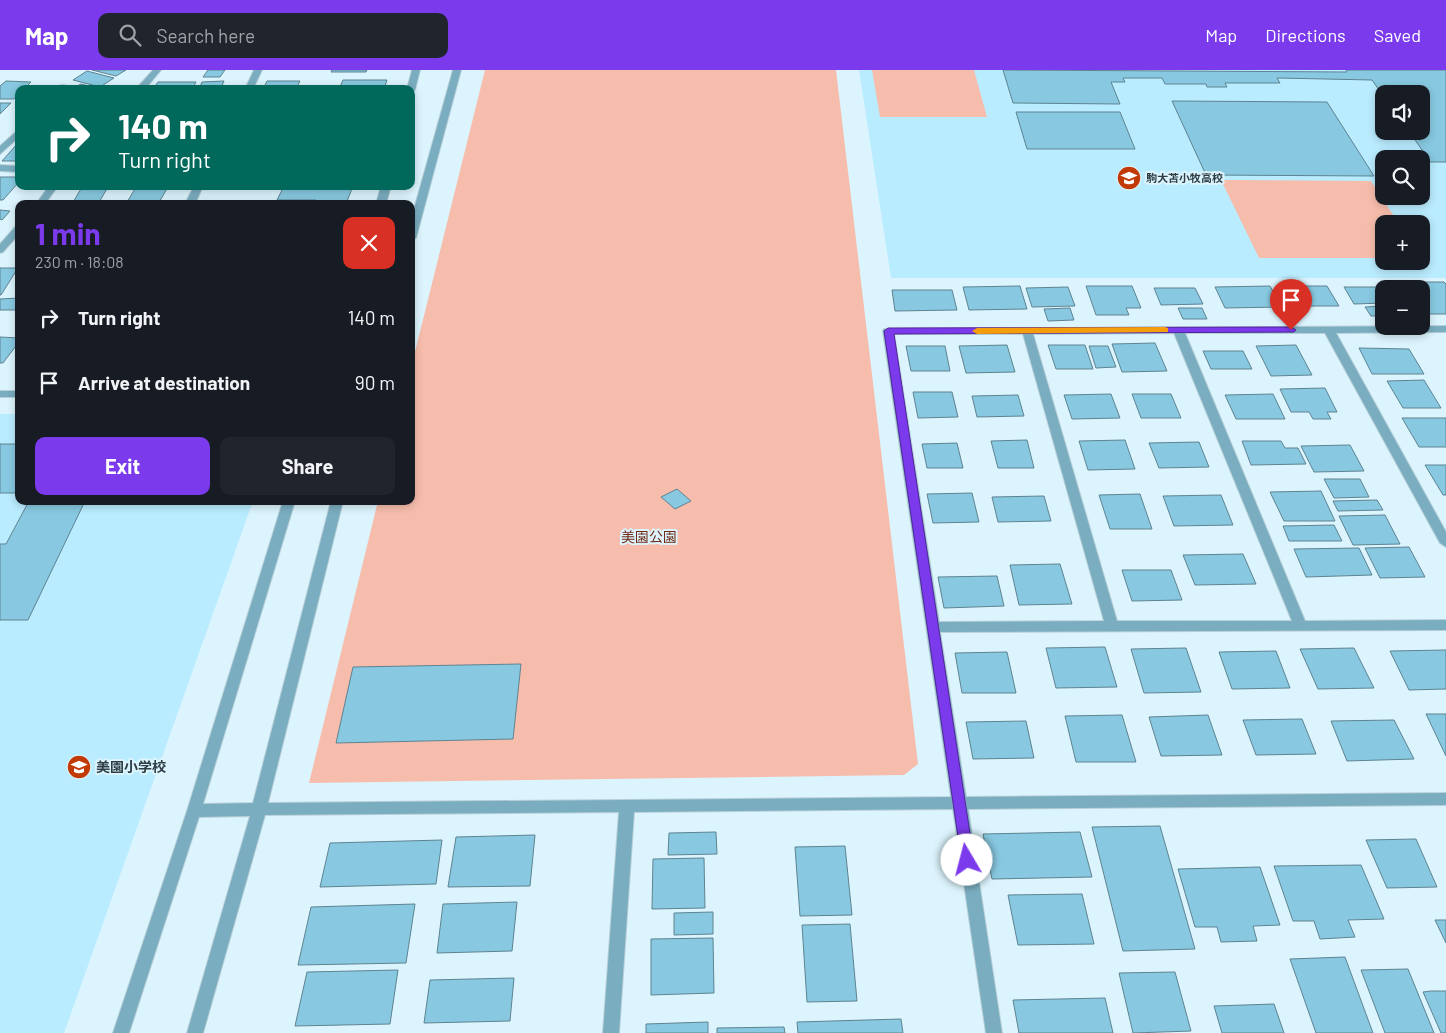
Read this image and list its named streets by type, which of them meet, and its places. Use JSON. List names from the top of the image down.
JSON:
{
  "parks": ["美園公園"],
  "places": {
    "school or university": ["駒大苫小牧高校", "美園小学校"]
  },
  "page": {
    "header": "Map",
    "search": "Search here",
    "nav": ["Map", "Directions", "Saved"],
    "map_buttons": ["+", "−"],
    "turn": ["140 m", "Turn right"],
    "heading": ["1 min", "230 m · 18:08"],
    "list": [
      {
        "name": "Turn right",
        "value": "140 m"
      },
      {
        "name": "Arrive at destination",
        "value": "90 m"
      }
    ],
    "buttons": ["Exit", "Share"]
  }
}
